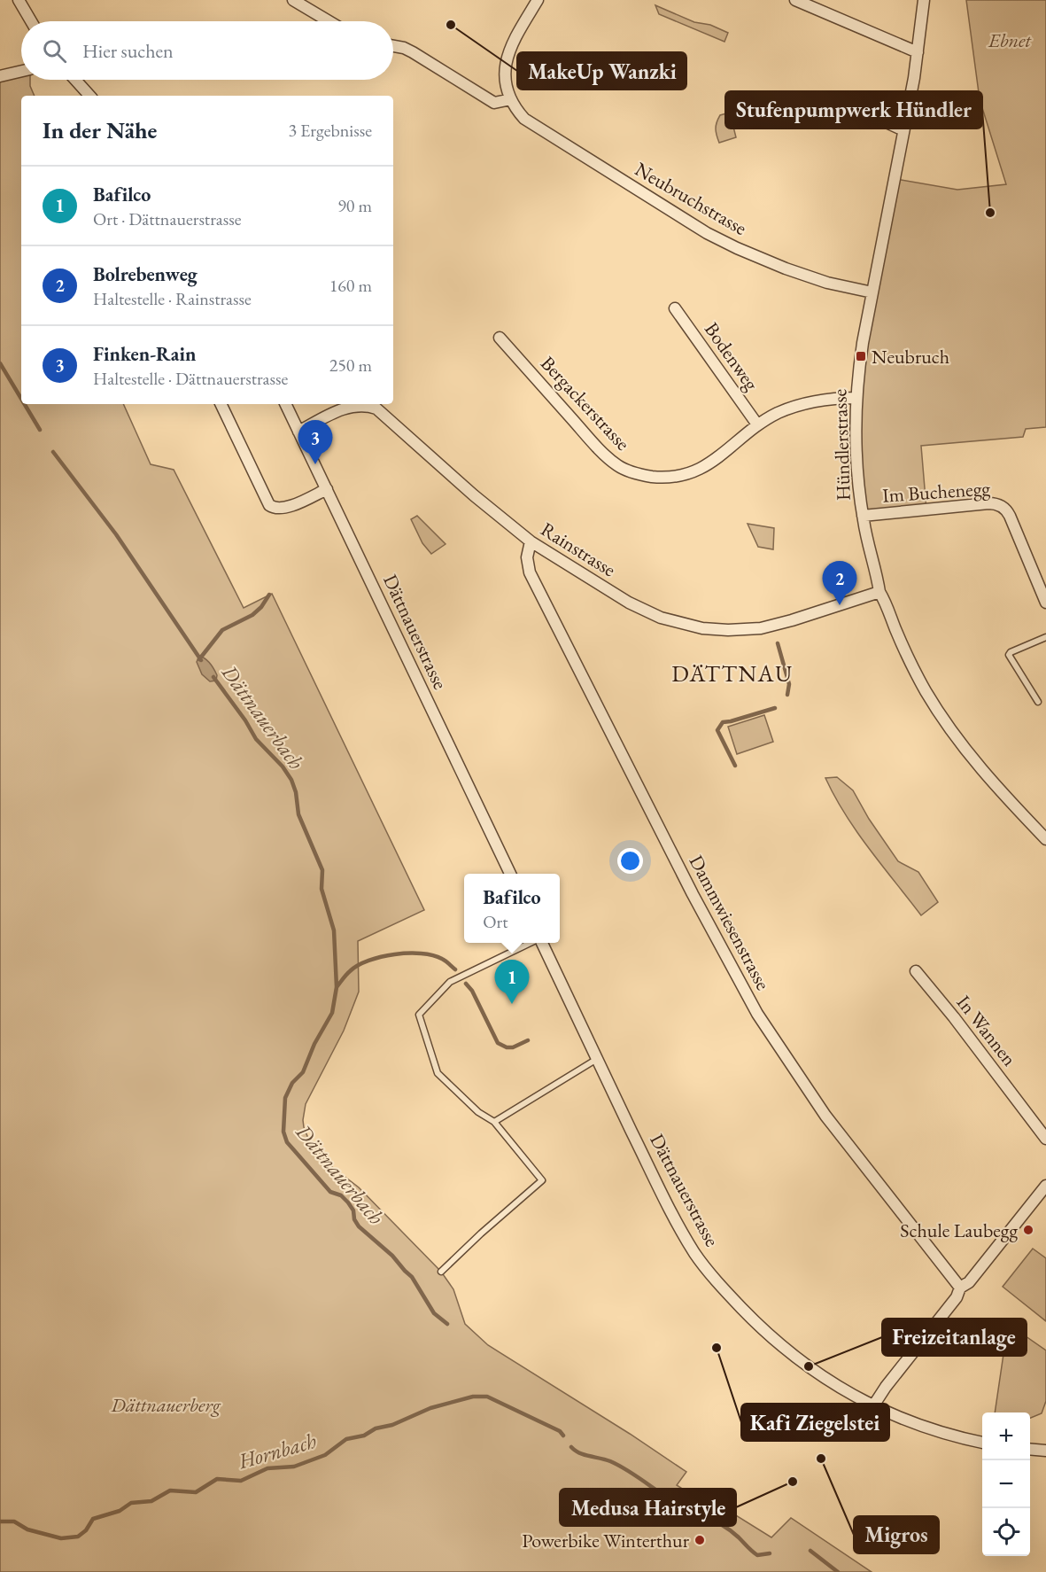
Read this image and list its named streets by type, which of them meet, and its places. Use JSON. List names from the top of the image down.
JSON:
{
  "streets": {
    "street": [
      "Neubruchstrasse",
      "Bodenweg",
      "Bergackerstrasse",
      "Hündlerstrasse",
      "Im Buchenegg",
      "Rainstrasse",
      "Dättnauerstrasse",
      "Dammwiesenstrasse",
      "In Wannen"
    ]
  },
  "crossings": [
    ["Neubruchstrasse", "Hündlerstrasse"],
    ["Bodenweg", "Bergackerstrasse"],
    ["Bergackerstrasse", "Hündlerstrasse"],
    ["Hündlerstrasse", "Im Buchenegg"],
    ["Hündlerstrasse", "Rainstrasse"],
    ["Rainstrasse", "Dättnauerstrasse"],
    ["Rainstrasse", "Dammwiesenstrasse"]
  ],
  "districts": ["DÄTTNAU"],
  "water": ["Dättnauerbach", "Hornbach"],
  "parks": ["Ebnet", "Dättnauerberg"],
  "places": {
    "other": [
      "MakeUp Wanzki",
      "Stufenpumpwerk Hündler",
      "Schule Laubegg",
      "Kafi Ziegelstei",
      "Freizeitanlage",
      "Migros",
      "Medusa Hairstyle",
      "Powerbike Winterthur"
    ],
    "transit": ["Neubruch"]
  },
  "page": {
    "search": "Hier suchen",
    "heading": ["In der Nähe", "3 Ergebnisse"],
    "list": [
      {
        "mark": "1",
        "name": "Bafilco",
        "note": "Ort · Dättnauerstrasse",
        "value": "90 m"
      },
      {
        "mark": "2",
        "name": "Bolrebenweg",
        "note": "Haltestelle · Rainstrasse",
        "value": "160 m"
      },
      {
        "mark": "3",
        "name": "Finken-Rain",
        "note": "Haltestelle · Dättnauerstrasse",
        "value": "250 m"
      }
    ],
    "pins": ["3", "2", "1"],
    "popup": ["Bafilco", "Ort"],
    "map_buttons": ["+", "−"]
  }
}
